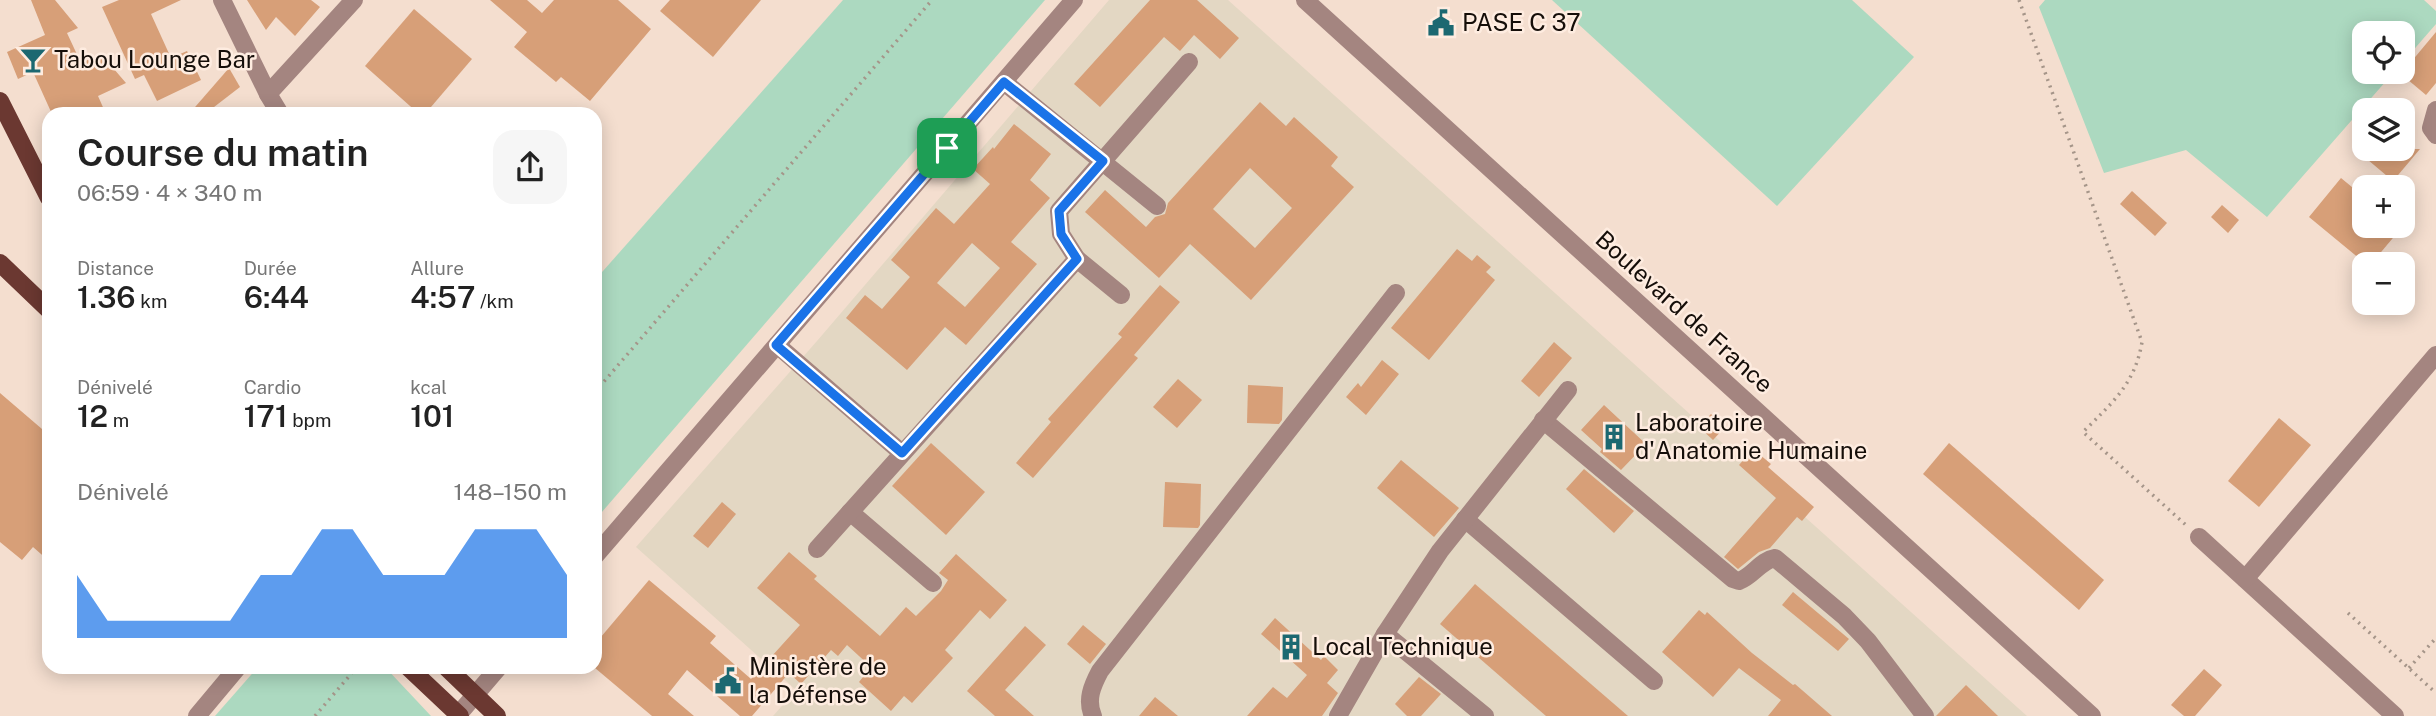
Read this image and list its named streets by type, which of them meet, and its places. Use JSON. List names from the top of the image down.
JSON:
{
  "streets": {
    "street": ["Boulevard de France"]
  },
  "places": {
    "public building": ["PASE C 37", "Ministère de la Défense"],
    "bar": ["Tabou Lounge Bar"],
    "building": ["Laboratoire d'Anatomie Humaine", "Local Technique"]
  },
  "page": {
    "map_buttons": ["+", "−"],
    "heading": ["Course du matin", "06:59 · 4 × 340 m"],
    "stats": [
      ["Distance", "1.36 km"],
      ["Durée", "6:44"],
      ["Allure", "4:57 /km"],
      ["Dénivelé", "12 m"],
      ["Cardio", "171 bpm"],
      ["kcal", "101"]
    ],
    "chart": ["Dénivelé", "148–150 m"]
  }
}
